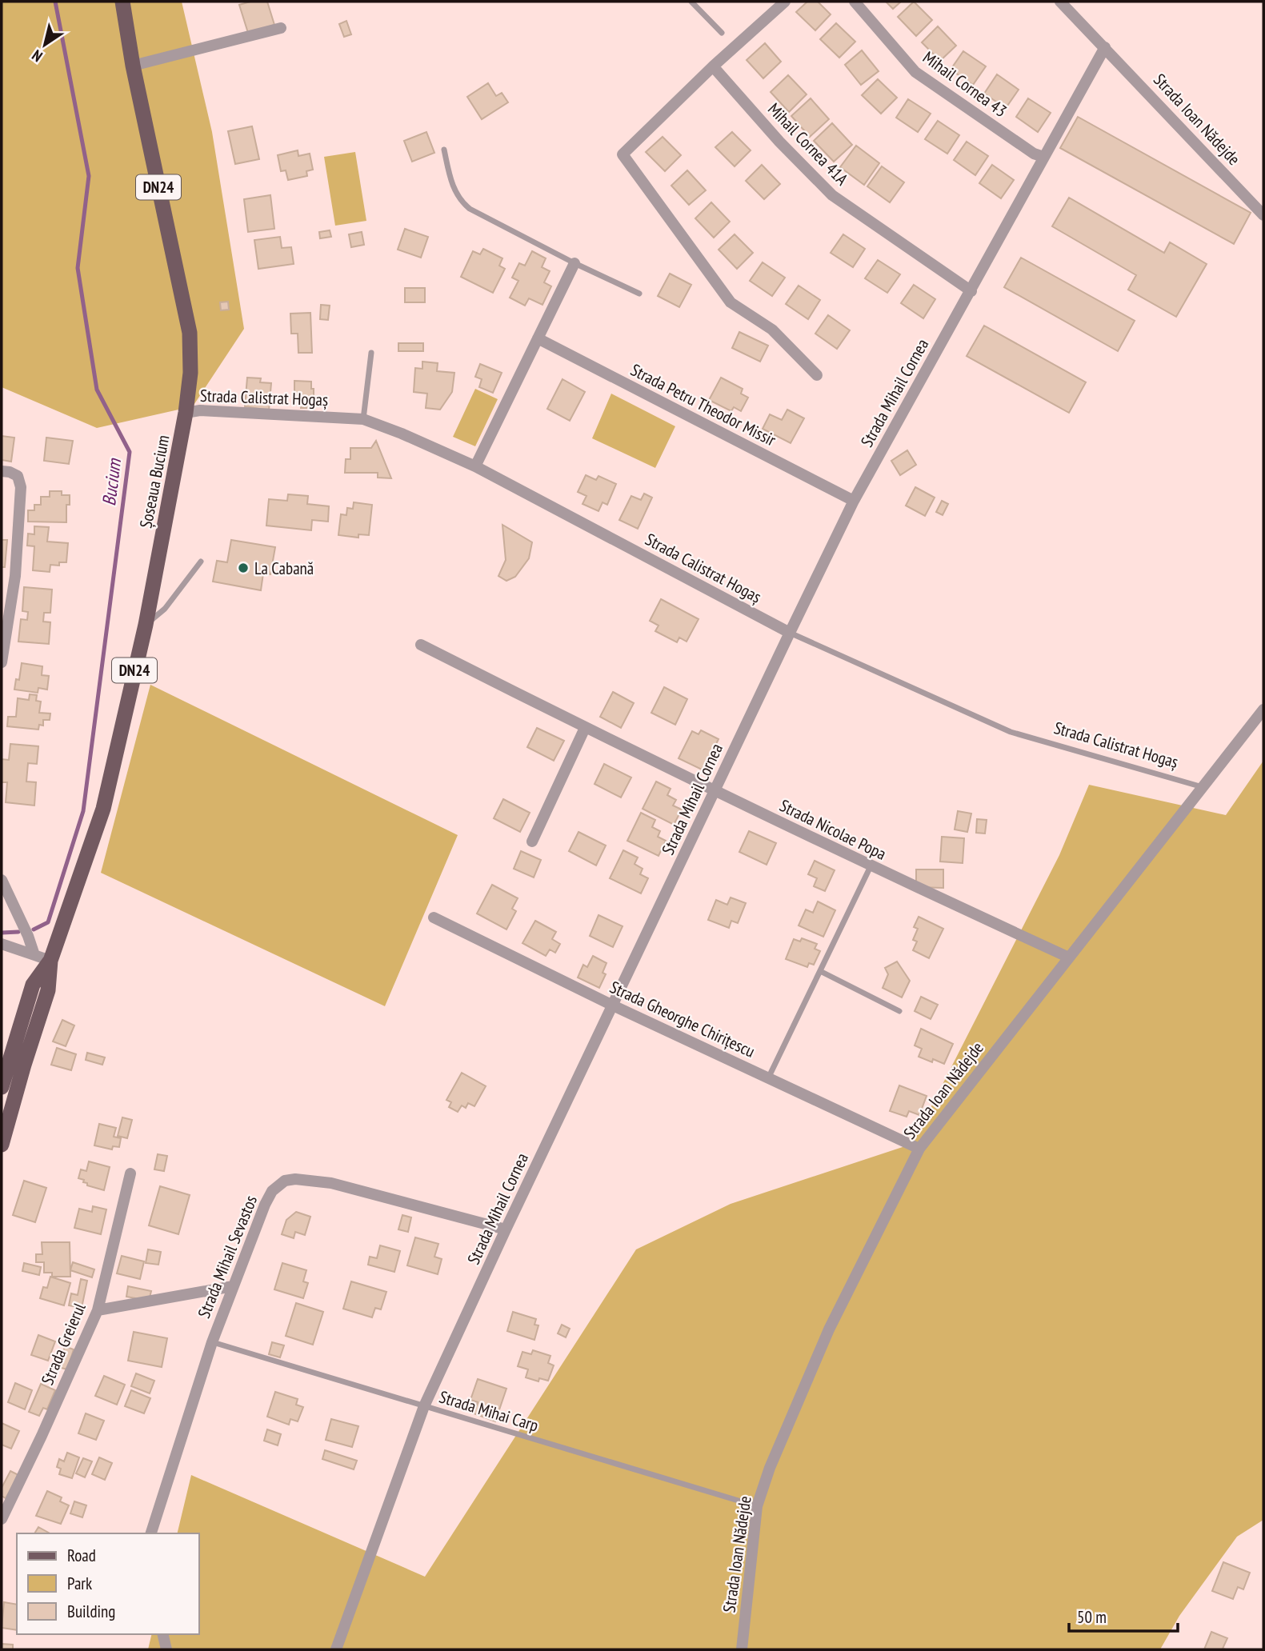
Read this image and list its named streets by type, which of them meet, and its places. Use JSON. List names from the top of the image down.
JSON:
{
  "streets": {
    "main road": ["DN24", "Șoseaua Bucium"],
    "street": [
      "Mihail Cornea 43",
      "Strada Ioan Nădejde",
      "Mihail Cornea 41A",
      "Strada Mihail Cornea",
      "Strada Calistrat Hogaș",
      "Strada Petru Theodor Missir",
      "Strada Nicolae Popa",
      "Strada Gheorghe Chirițescu",
      "Strada Mihail Sevastos",
      "Strada Greierul"
    ],
    "lane": ["Strada Mihai Carp"]
  },
  "crossings": [
    ["Mihail Cornea 43", "Strada Mihail Cornea"],
    ["Strada Ioan Nădejde", "Strada Mihail Cornea"],
    ["Strada Ioan Nădejde", "Strada Calistrat Hogaș"],
    ["Strada Ioan Nădejde", "Strada Nicolae Popa"],
    ["Strada Ioan Nădejde", "Strada Gheorghe Chirițescu"],
    ["Strada Ioan Nădejde", "Strada Mihai Carp"],
    ["Mihail Cornea 41A", "Strada Mihail Cornea"],
    ["Strada Mihail Cornea", "Strada Calistrat Hogaș"],
    ["Strada Mihail Cornea", "Strada Petru Theodor Missir"],
    ["Strada Mihail Cornea", "Strada Nicolae Popa"],
    ["Strada Mihail Cornea", "Strada Gheorghe Chirițescu"],
    ["Strada Mihail Cornea", "Strada Mihail Sevastos"],
    ["Strada Mihail Cornea", "Strada Mihai Carp"],
    ["Strada Calistrat Hogaș", "Șoseaua Bucium"],
    ["Strada Mihail Sevastos", "Strada Mihai Carp"]
  ],
  "water": ["Bucium"],
  "places": ["La Cabană"],
  "legend": ["Road", "Park", "Building"],
  "scale_bar": "50 m",
  "north": "bottom left"
}
